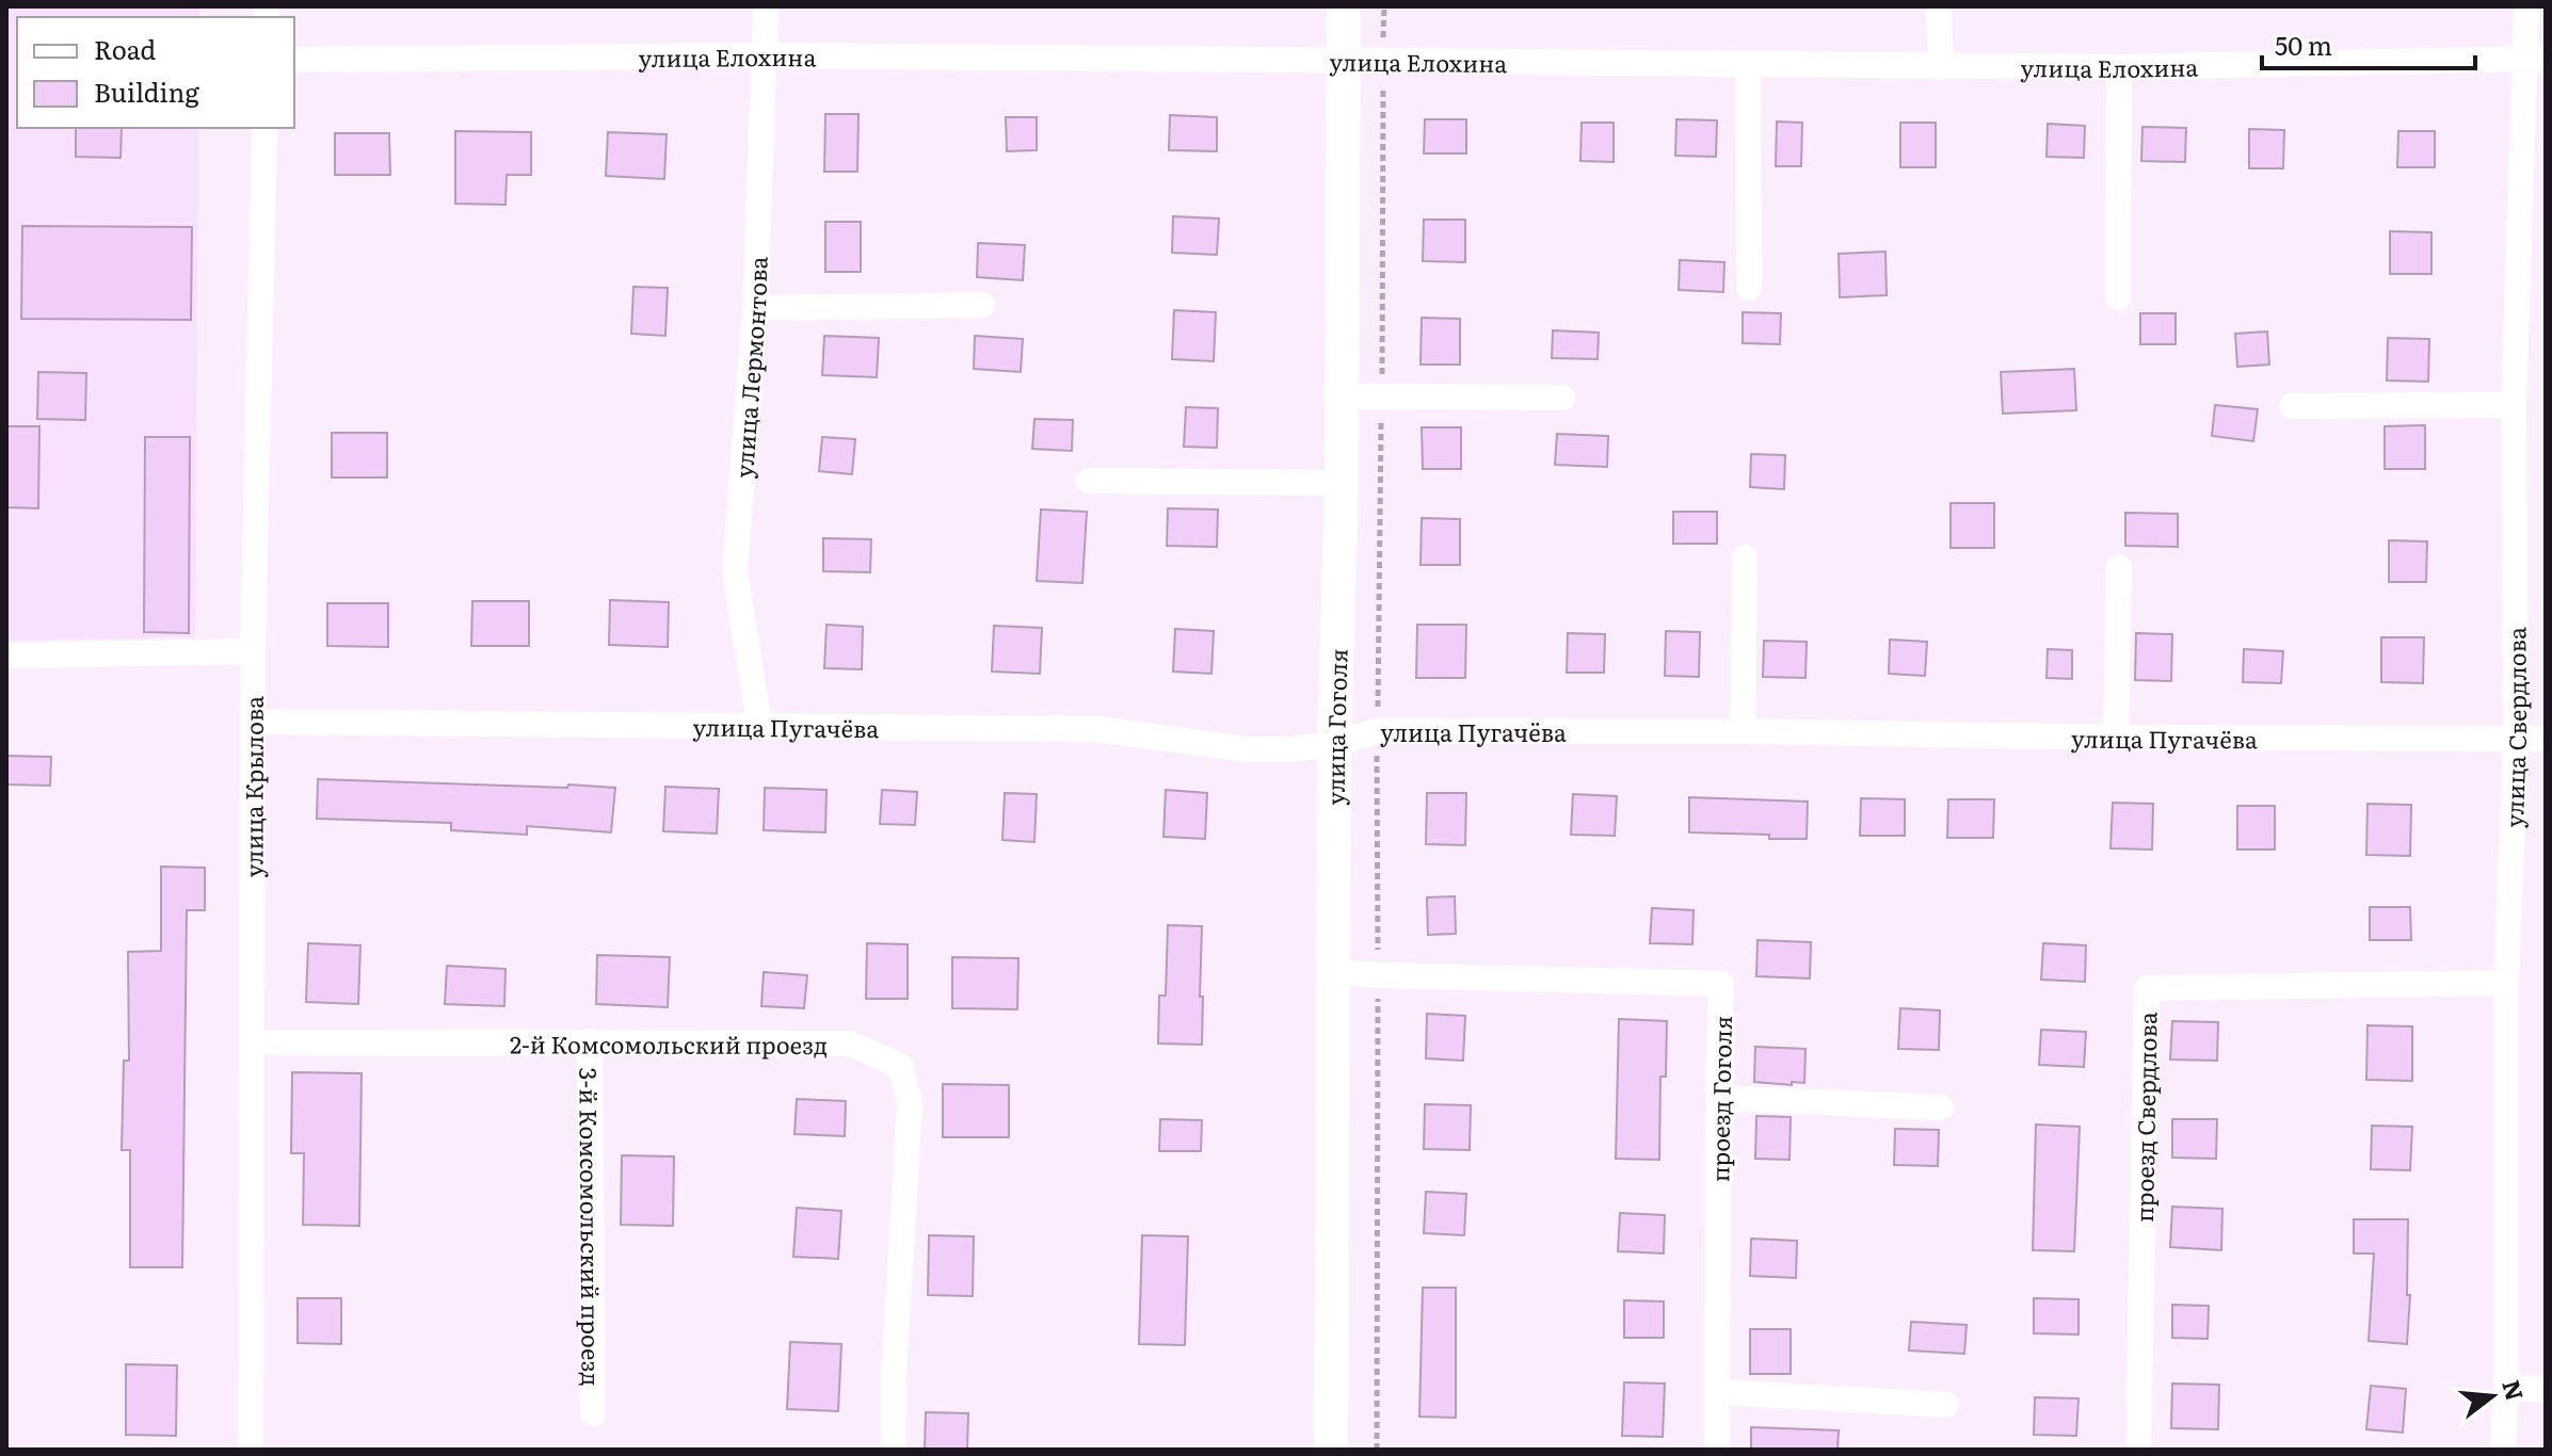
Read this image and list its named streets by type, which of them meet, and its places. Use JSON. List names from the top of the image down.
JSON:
{
  "streets": {
    "street": [
      "улица Елохина",
      "улица Лермонтова",
      "улица Пугачёва",
      "улица Гоголя",
      "улица Свердлова",
      "улица Крылова",
      "2-й Комсомольский проезд",
      "проезд Гоголя",
      "проезд Свердлова",
      "3-й Комсомольский проезд"
    ]
  },
  "crossings": [
    ["улица Елохина", "улица Лермонтова"],
    ["улица Елохина", "улица Гоголя"],
    ["улица Елохина", "улица Свердлова"],
    ["улица Лермонтова", "улица Пугачёва"],
    ["улица Пугачёва", "улица Гоголя"],
    ["улица Пугачёва", "улица Свердлова"],
    ["улица Пугачёва", "улица Крылова"],
    ["улица Гоголя", "проезд Гоголя"],
    ["улица Свердлова", "проезд Свердлова"],
    ["улица Крылова", "2-й Комсомольский проезд"],
    ["2-й Комсомольский проезд", "3-й Комсомольский проезд"]
  ],
  "legend": ["Road", "Building"],
  "scale_bar": "50 m",
  "north": "right"
}
